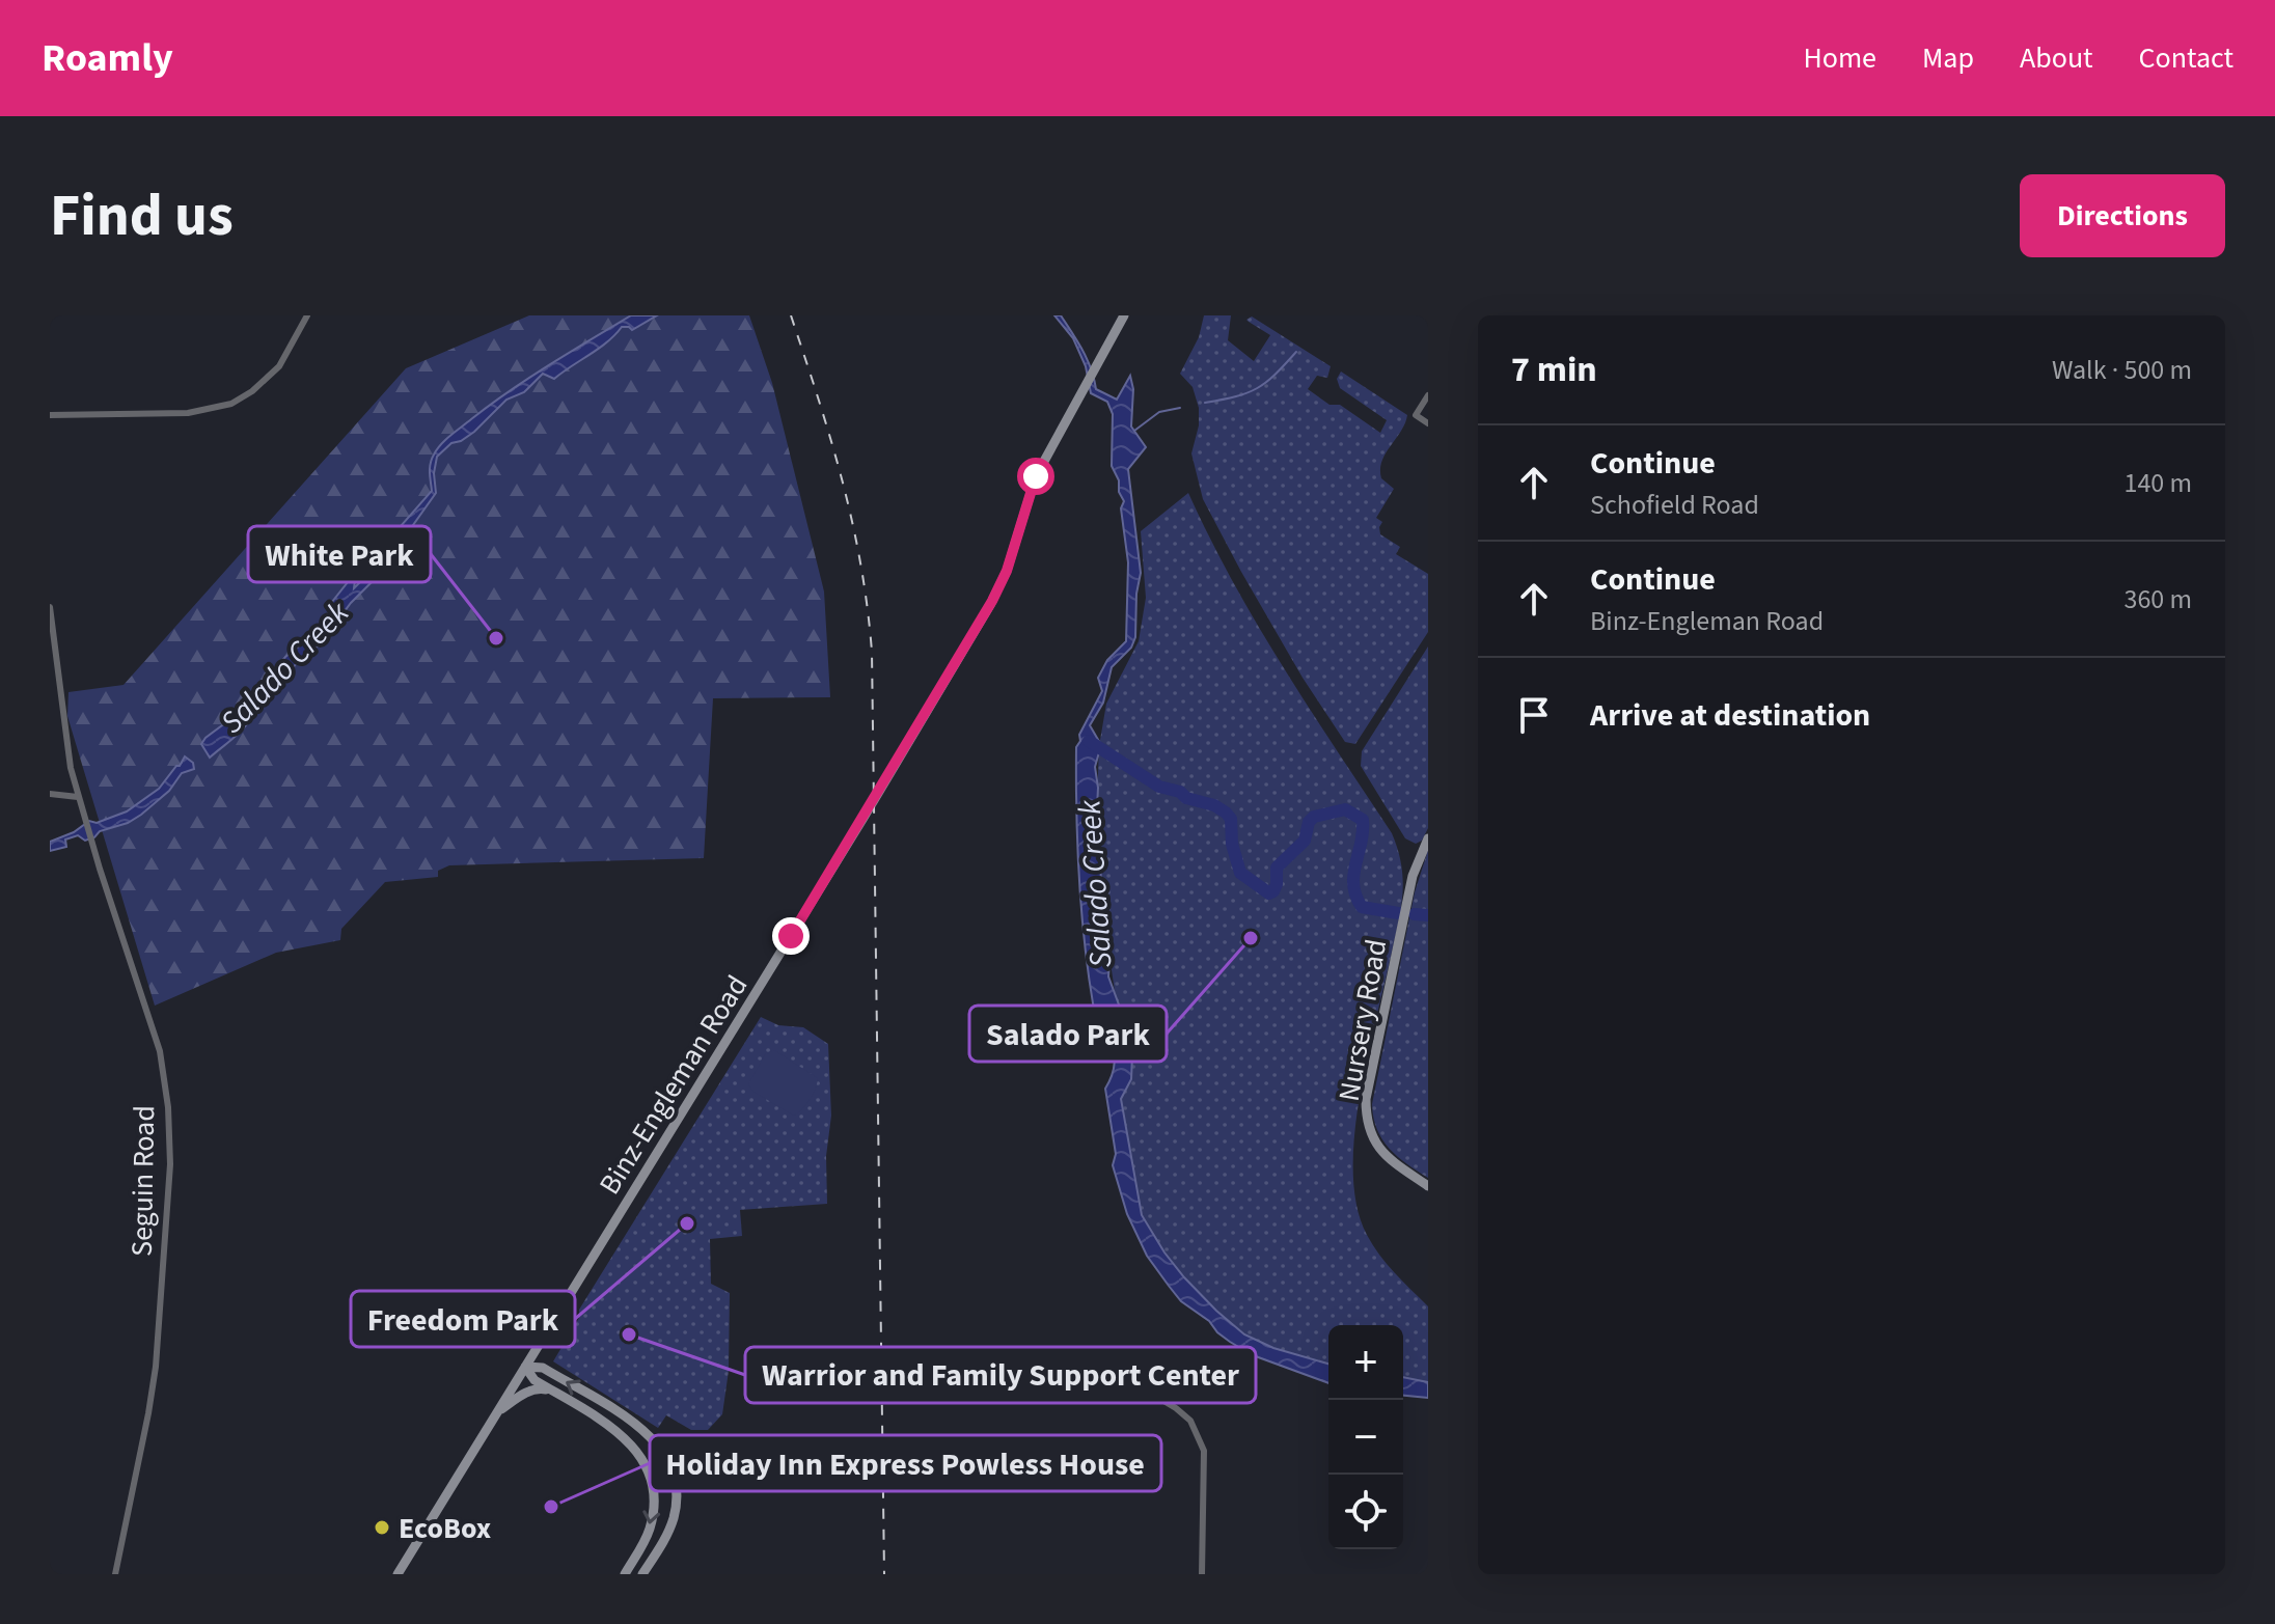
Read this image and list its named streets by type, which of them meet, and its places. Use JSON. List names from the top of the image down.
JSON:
{
  "streets": {
    "street": ["Nursery Road", "Binz-Engleman Road", "Seguin Road"]
  },
  "water": ["Salado Creek"],
  "places": [
    "White Park",
    "Salado Park",
    "Freedom Park",
    "Warrior and Family Support Center",
    "Holiday Inn Express Powless House",
    "EcoBox"
  ],
  "page": {
    "header": "Roamly",
    "nav": [
      "Home",
      "Map",
      "About",
      "Contact"
    ],
    "buttons": "Directions",
    "title": "Find us",
    "heading": ["7 min", "Walk · 500 m"],
    "list": [
      ["Continue", "Schofield Road", "140 m"],
      ["Continue", "Binz-Engleman Road", "360 m"],
      "Arrive at destination"
    ],
    "map_buttons": ["+", "−"]
  }
}
